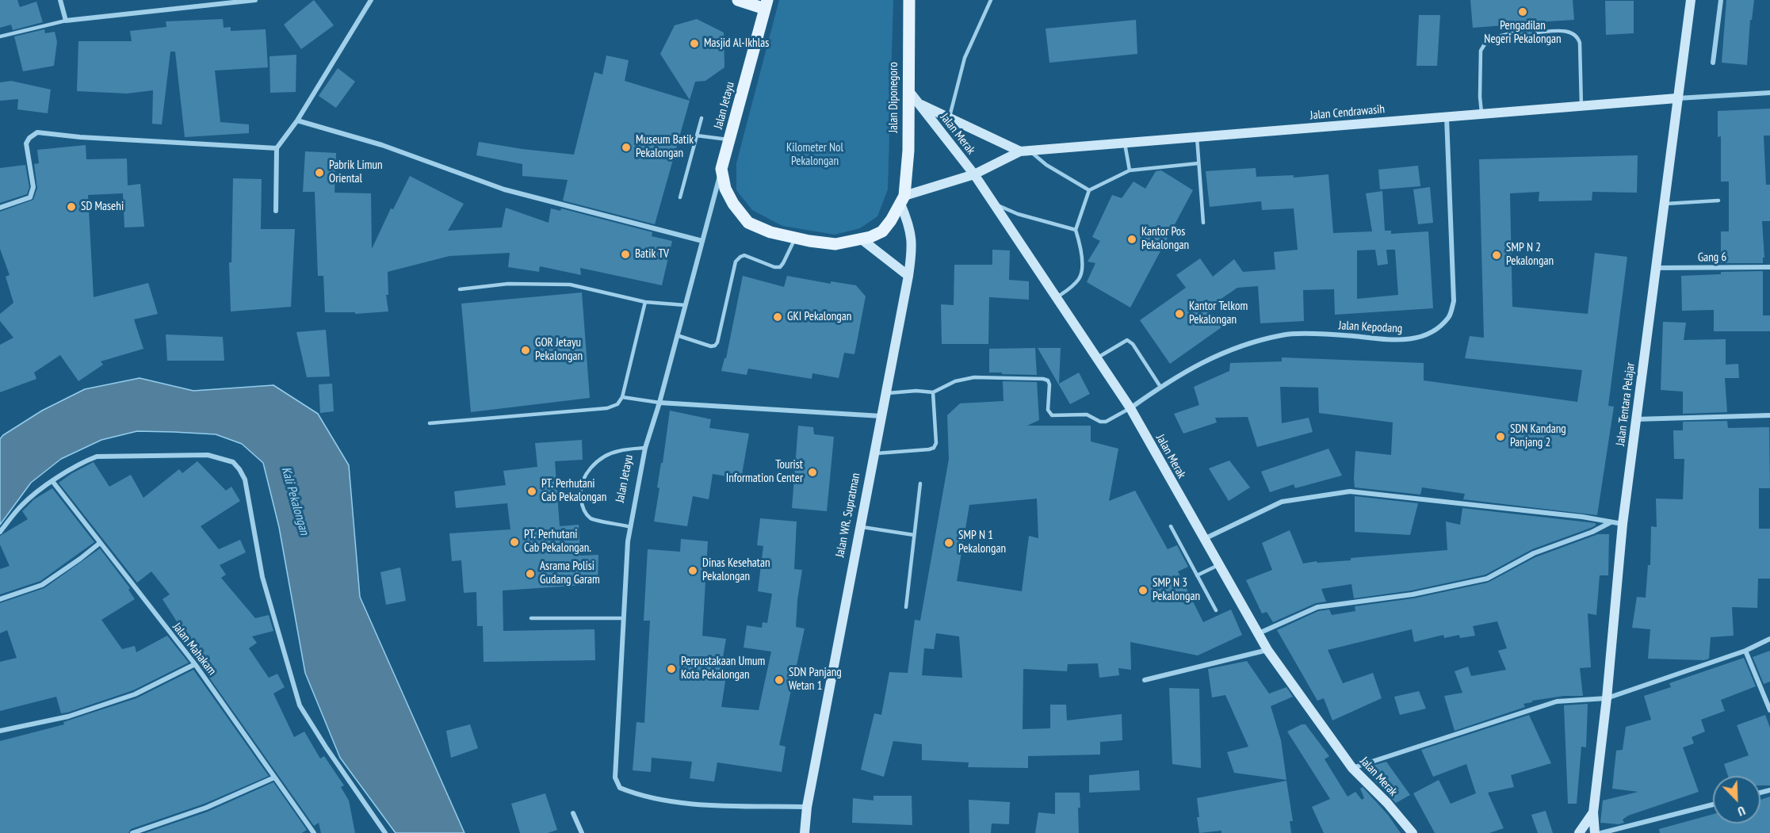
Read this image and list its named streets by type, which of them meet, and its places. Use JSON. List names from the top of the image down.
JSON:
{
  "streets": {
    "main road": ["Jalan Diponegoro", "Jalan Jetayu"],
    "street": [
      "Jalan Cendrawasih",
      "Jalan Merak",
      "Gang 6",
      "Jalan Kepodang",
      "Jalan Tentara Pelajar",
      "Jalan WR. Supratman",
      "Jalan Mahakam"
    ]
  },
  "crossings": [
    ["Jalan Diponegoro", "Jalan Cendrawasih"],
    ["Jalan Diponegoro", "Jalan Merak"],
    ["Jalan Diponegoro", "Jalan WR. Supratman"],
    ["Jalan Jetayu", "Jalan WR. Supratman"],
    ["Jalan Cendrawasih", "Jalan Merak"],
    ["Jalan Cendrawasih", "Jalan Kepodang"],
    ["Jalan Cendrawasih", "Jalan Tentara Pelajar"],
    ["Jalan Cendrawasih", "Jalan WR. Supratman"],
    ["Jalan Merak", "Jalan Kepodang"],
    ["Gang 6", "Jalan Tentara Pelajar"]
  ],
  "water": ["Kali Pekalongan"],
  "parks": ["Kilometer Nol Pekalongan"],
  "places": [
    "Pengadilan Negeri Pekalongan",
    "Masjid Al-Ikhlas",
    "Museum Batik Pekalongan",
    "Pabrik Limun Oriental",
    "SD Masehi",
    "Kantor Pos Pekalongan",
    "Batik TV",
    "SMP N 2 Pekalongan",
    "Kantor Telkom Pekalongan",
    "GKI Pekalongan",
    "GOR Jetayu Pekalongan",
    "SDN Kandang Panjang 2",
    "Tourist Information Center",
    "PT. Perhutani Cab Pekalongan",
    "PT. Perhutani Cab Pekalongan.",
    "SMP N 1 Pekalongan",
    "Dinas Kesehatan Pekalongan",
    "Asrama Polisi Gudang Garam",
    "SMP N 3 Pekalongan",
    "Perpustakaan Umum Kota Pekalongan",
    "SDN Panjang Wetan 1"
  ],
  "north": "bottom right"
}
